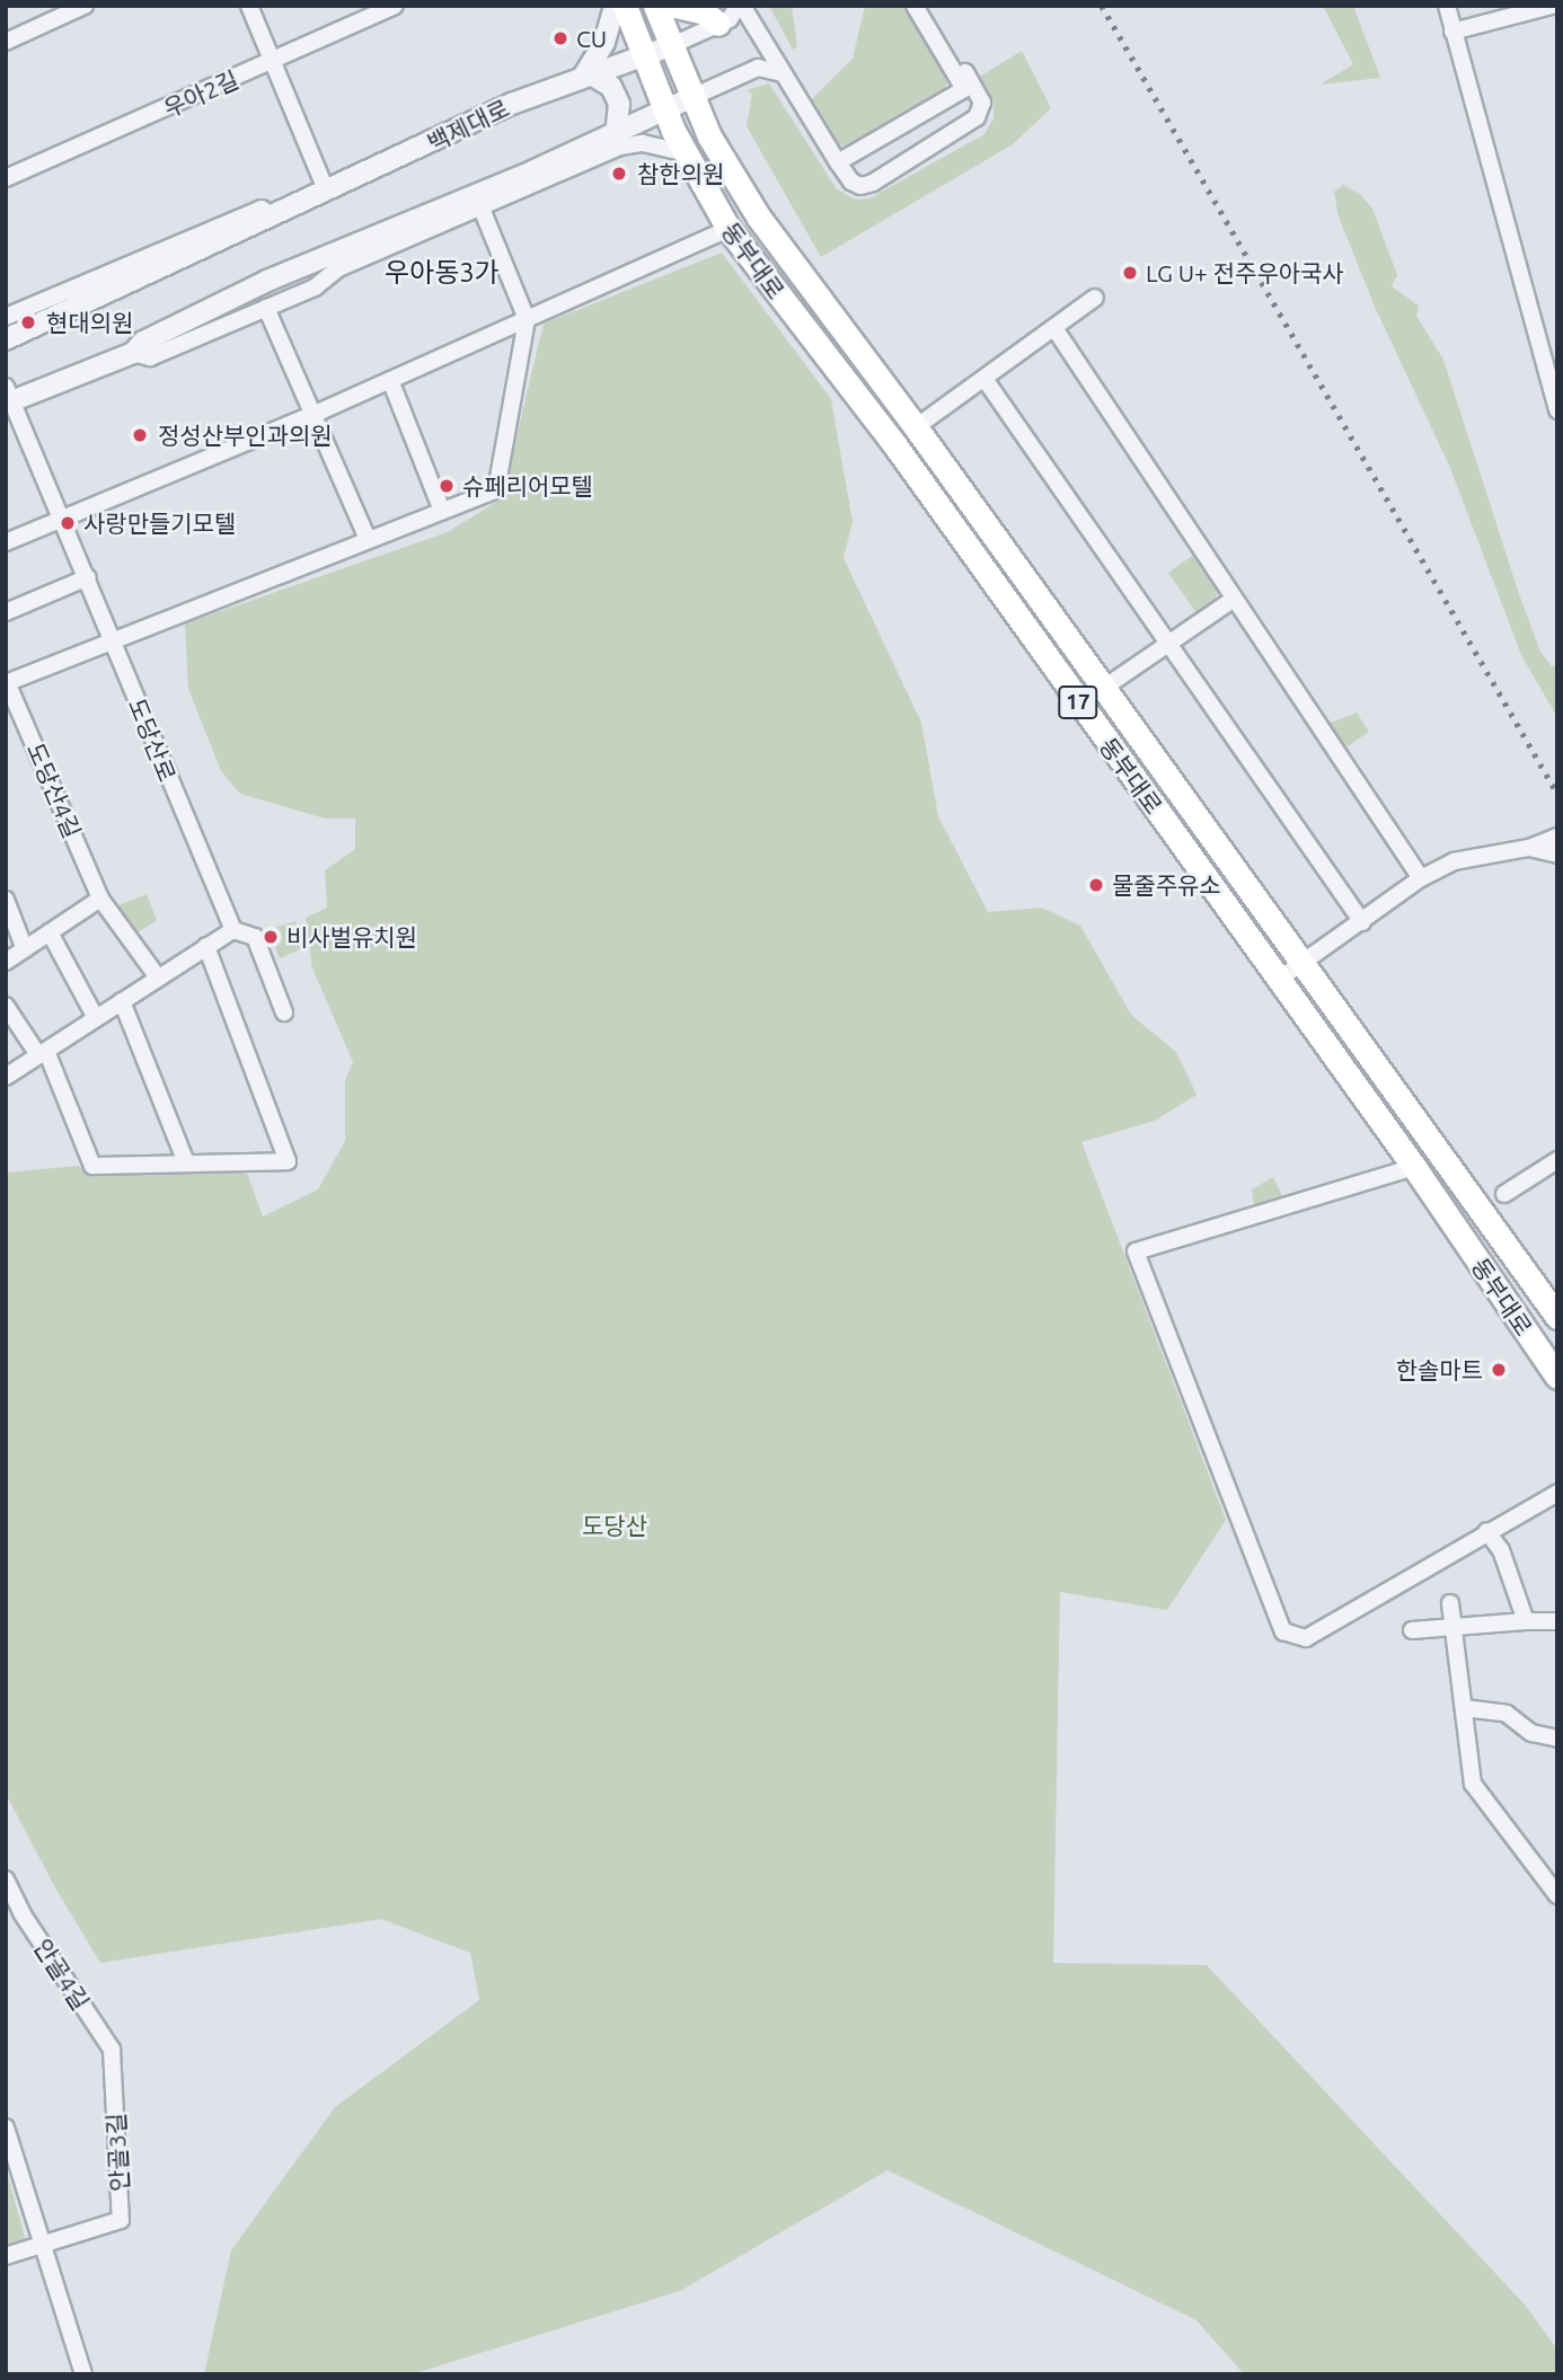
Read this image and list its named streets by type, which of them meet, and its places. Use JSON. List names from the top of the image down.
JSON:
{
  "streets": {
    "main road": ["동부대로", "17"],
    "street": [
      "우아2길",
      "백제대로",
      "도당산로",
      "도당산4길",
      "안골4길",
      "안골3길"
    ]
  },
  "crossings": [
    ["백제대로", "동부대로"],
    ["도당산로", "도당산4길"],
    ["안골4길", "안골3길"]
  ],
  "districts": ["우아동3가"],
  "parks": ["도당산"],
  "places": [
    "CU",
    "참한의원",
    "LG U+ 전주우아국사",
    "현대의원",
    "정성산부인과의원",
    "슈페리어모텔",
    "사랑만들기모텔",
    "물줄주유소",
    "비사벌유치원",
    "한솔마트"
  ]
}
